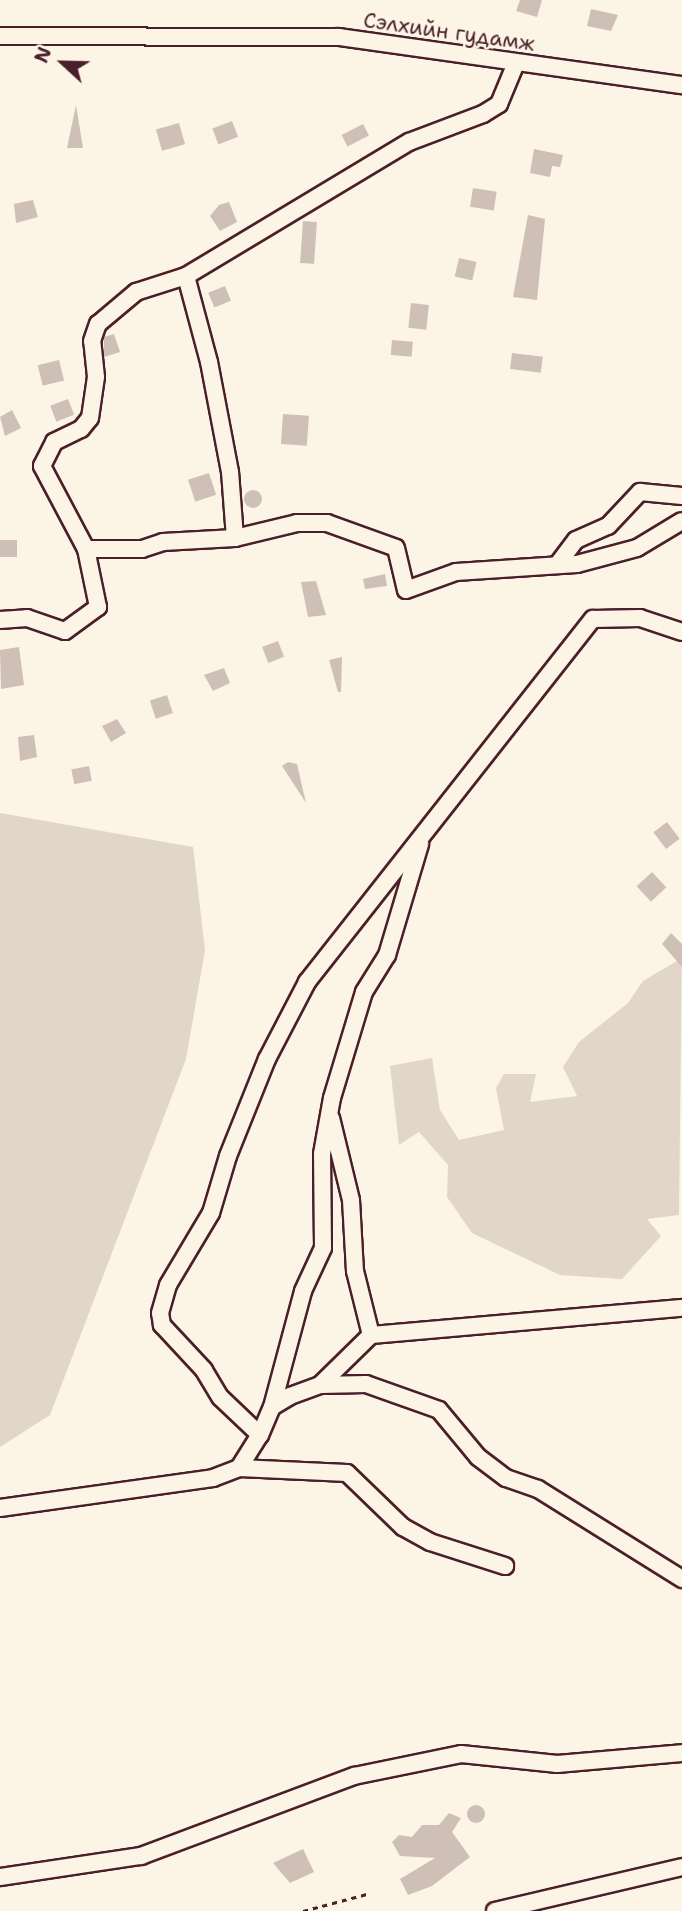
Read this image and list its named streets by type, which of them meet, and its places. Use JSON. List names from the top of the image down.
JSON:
{
  "streets": {
    "street": ["Сэлхийн гудамж"]
  },
  "north": "left"
}
